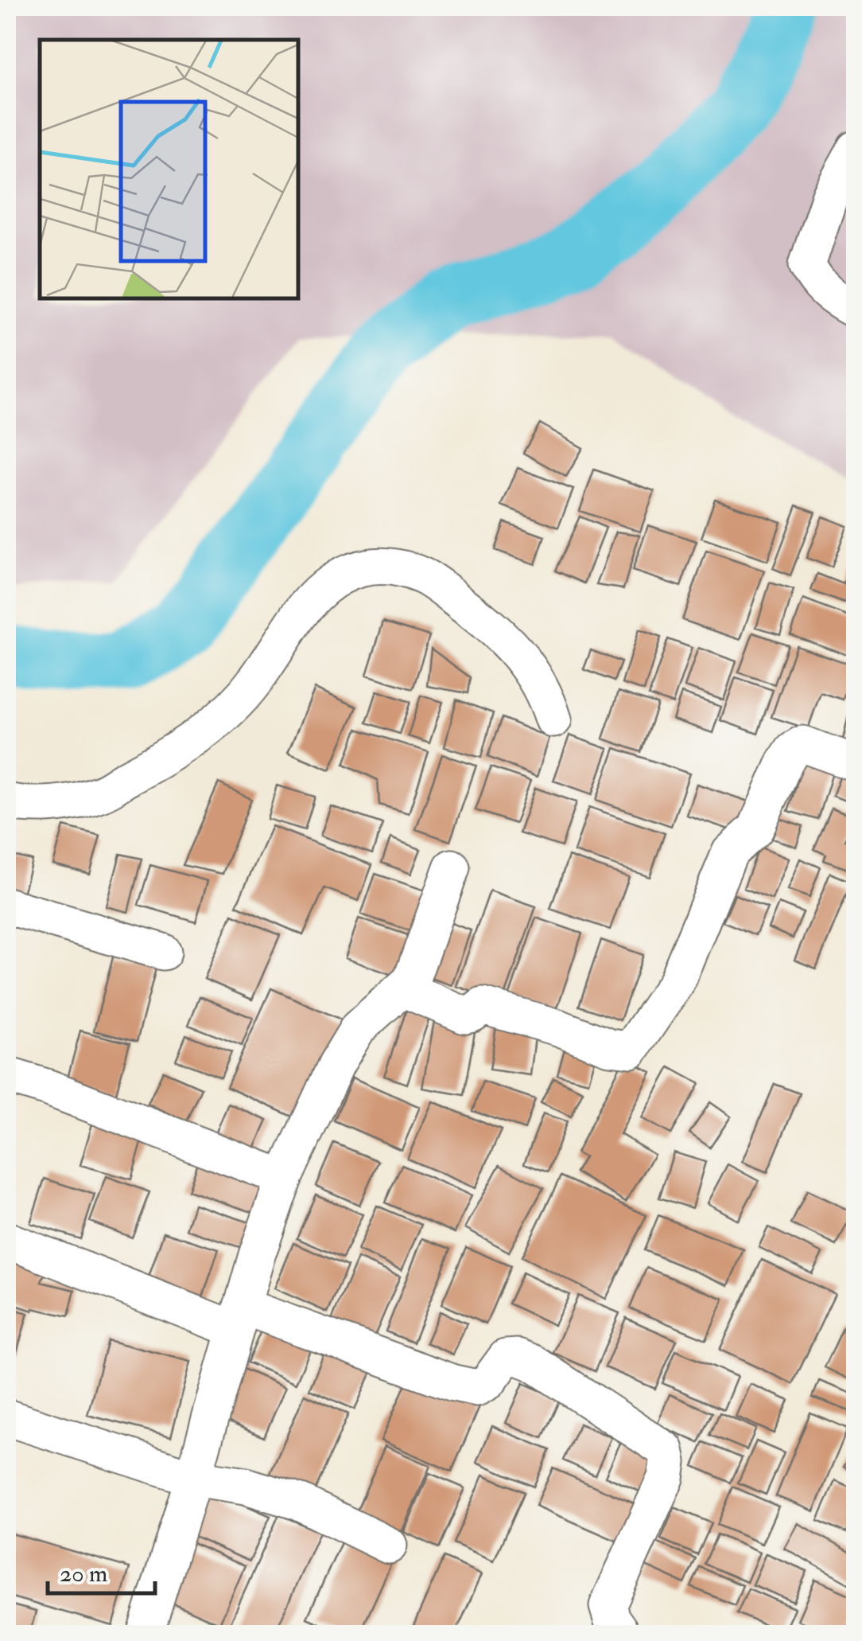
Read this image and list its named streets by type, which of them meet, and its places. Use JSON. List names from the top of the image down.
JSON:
{
  "scale_bar": "20 m"
}
